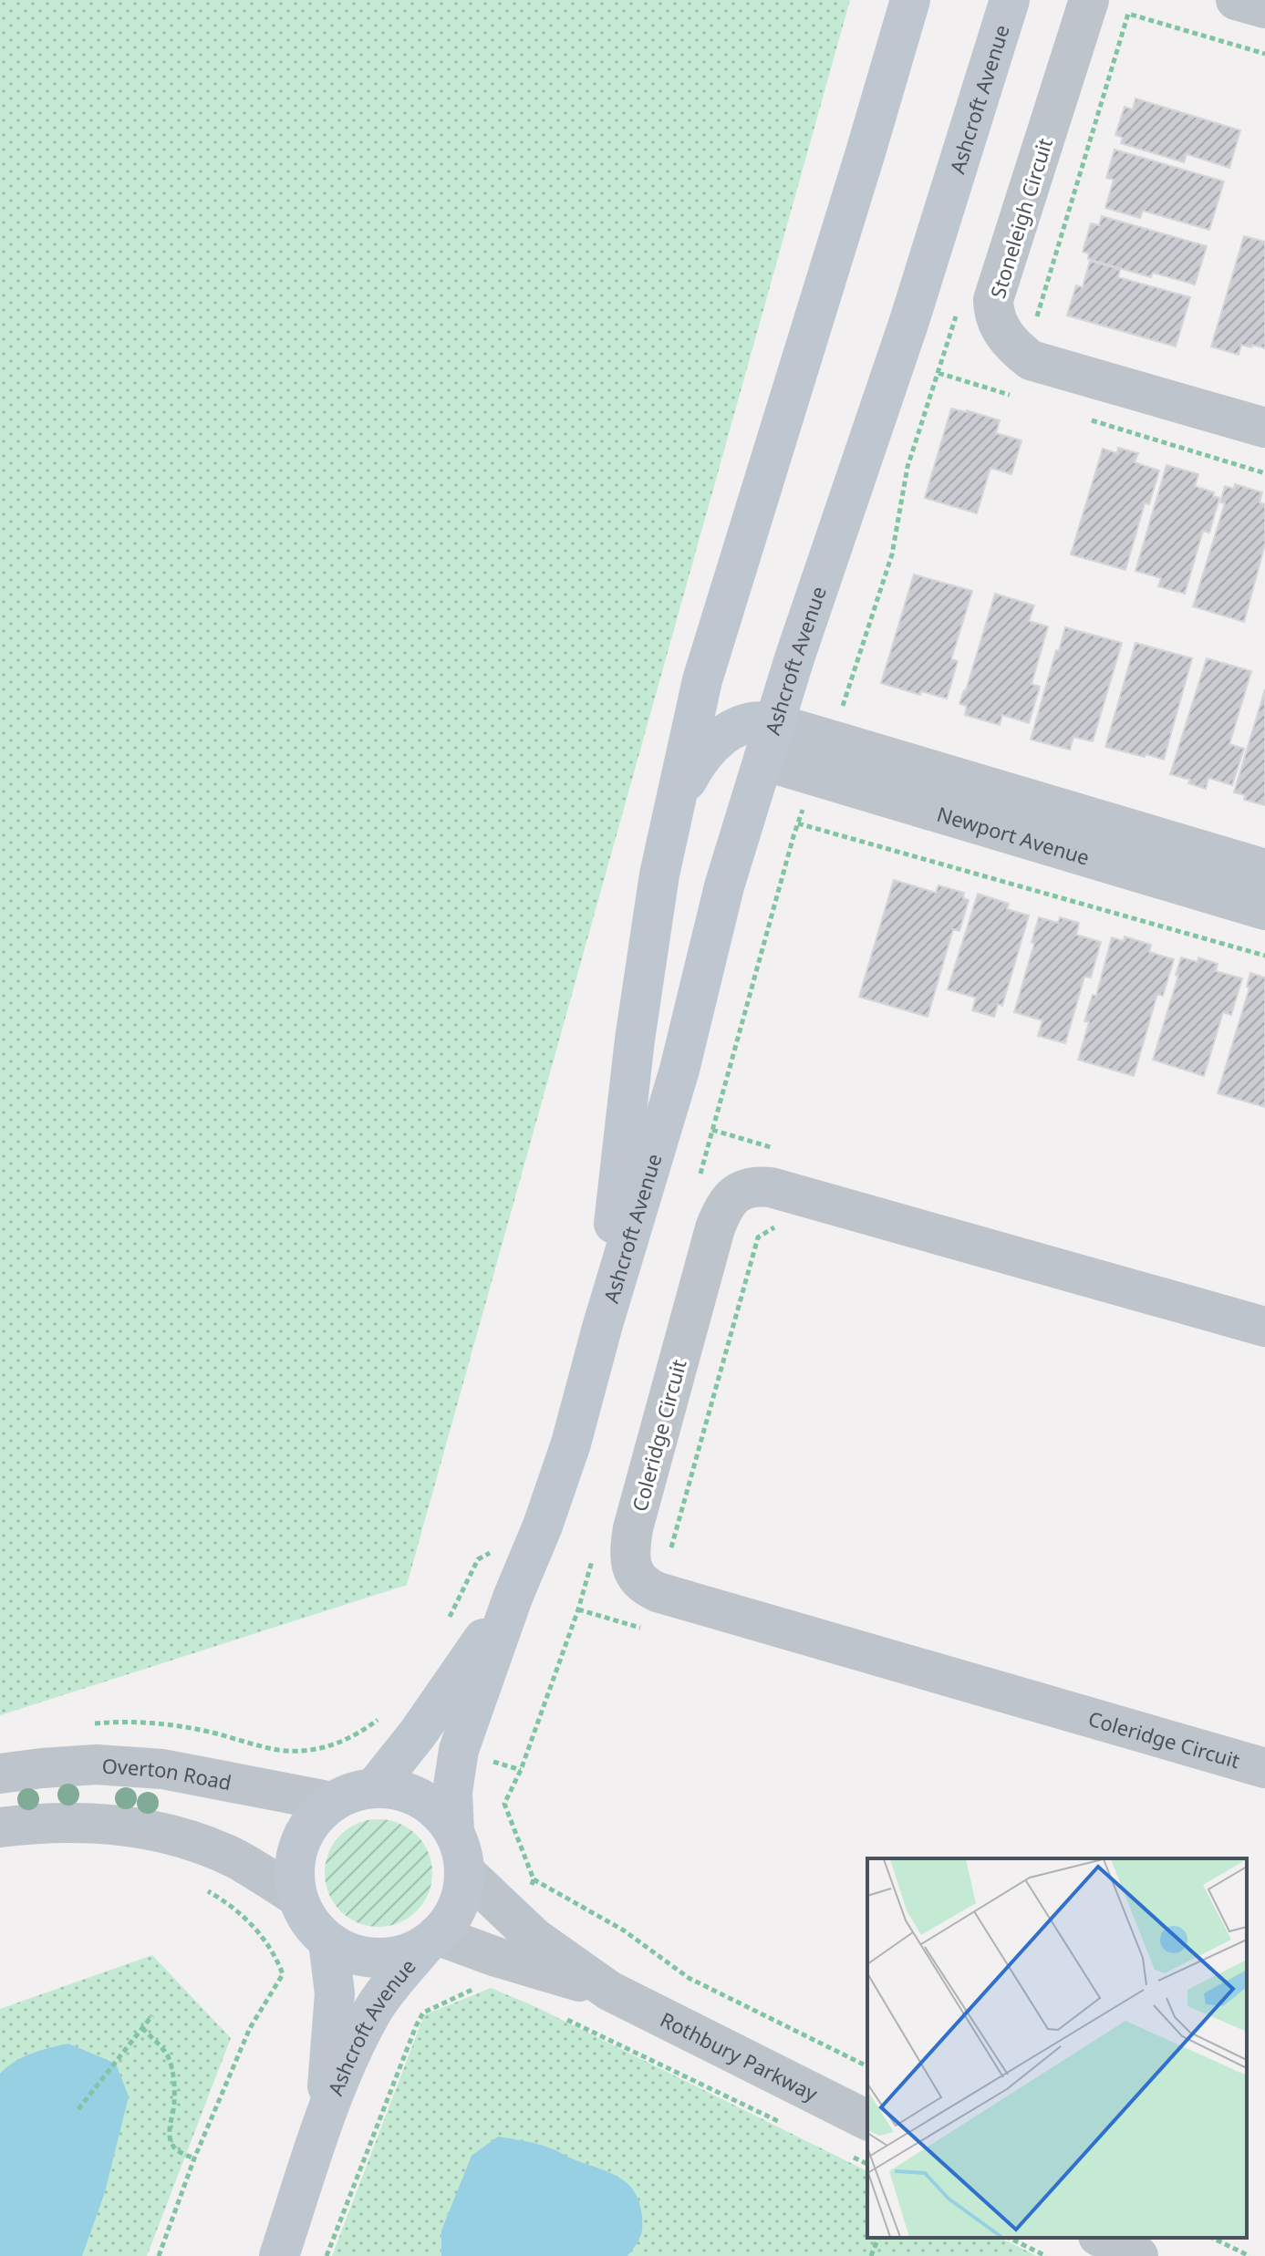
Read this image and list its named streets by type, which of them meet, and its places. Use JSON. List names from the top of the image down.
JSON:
{
  "streets": {
    "main road": ["Ashcroft Avenue"],
    "street": [
      "Stoneleigh Circuit",
      "Newport Avenue",
      "Coleridge Circuit",
      "Overton Road",
      "Rothbury Parkway"
    ]
  },
  "crossings": [
    ["Ashcroft Avenue", "Newport Avenue"],
    ["Ashcroft Avenue", "Overton Road"],
    ["Ashcroft Avenue", "Rothbury Parkway"],
    ["Overton Road", "Rothbury Parkway"]
  ]
}
